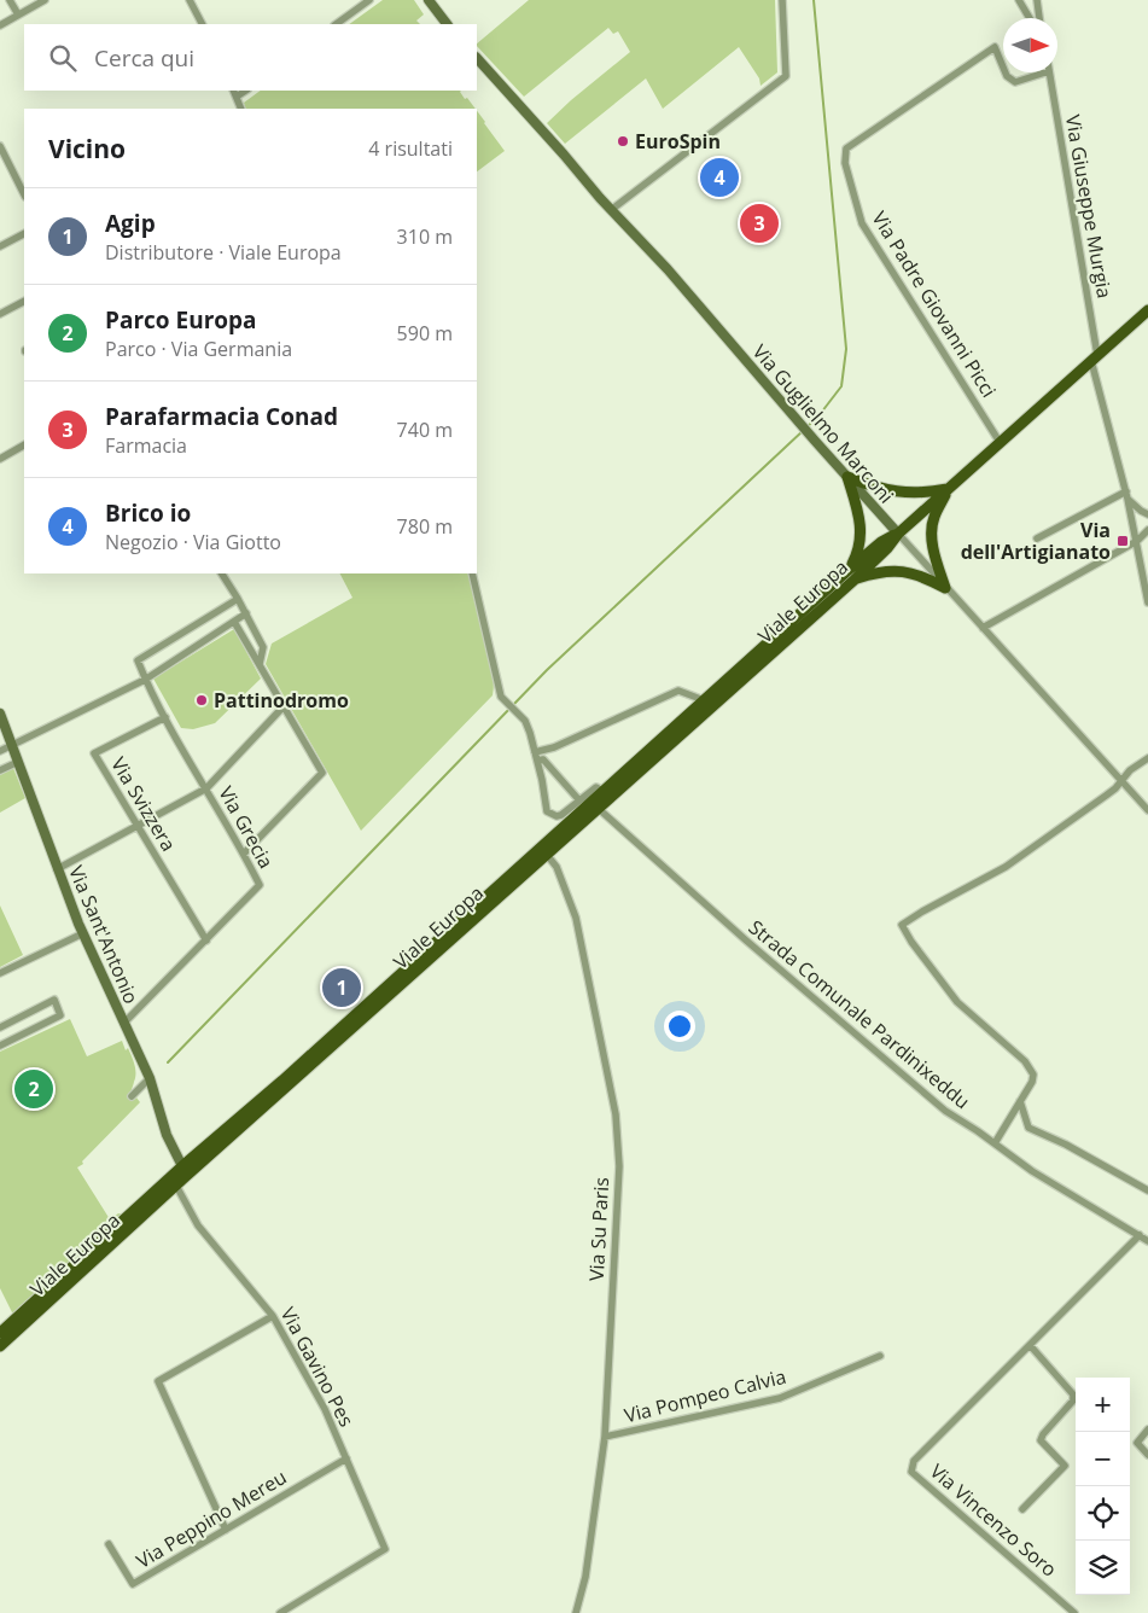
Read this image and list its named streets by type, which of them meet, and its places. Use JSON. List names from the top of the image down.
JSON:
{
  "streets": {
    "main road": ["Via Guglielmo Marconi", "Viale Europa", "Via Sant'Antonio"],
    "street": [
      "Via Giuseppe Murgia",
      "Via Padre Giovanni Picci",
      "Via Svizzera",
      "Via Grecia",
      "Strada Comunale Pardinixeddu",
      "Via Su Paris",
      "Via Gavino Pes",
      "Via Pompeo Calvia",
      "Via Peppino Mereu",
      "Via Vincenzo Soro"
    ]
  },
  "crossings": [
    ["Via Giuseppe Murgia", "Viale Europa"],
    ["Via Padre Giovanni Picci", "Viale Europa"],
    ["Via Guglielmo Marconi", "Viale Europa"],
    ["Viale Europa", "Via Sant'Antonio"],
    ["Viale Europa", "Strada Comunale Pardinixeddu"],
    ["Viale Europa", "Via Su Paris"],
    ["Viale Europa", "Via Gavino Pes"],
    ["Via Svizzera", "Via Grecia"],
    ["Via Grecia", "Via Sant'Antonio"],
    ["Strada Comunale Pardinixeddu", "Via Vincenzo Soro"],
    ["Via Su Paris", "Via Pompeo Calvia"],
    ["Via Gavino Pes", "Via Peppino Mereu"]
  ],
  "places": {
    "other": ["EuroSpin", "Pattinodromo"],
    "transit": ["Via dell'Artigianato"]
  },
  "north": "right",
  "page": {
    "search": "Cerca qui",
    "heading": ["Vicino", "4 risultati"],
    "pins": [
      "4",
      "3",
      "1",
      "2"
    ],
    "list": [
      {
        "mark": "1",
        "name": "Agip",
        "note": "Distributore · Viale Europa",
        "value": "310 m"
      },
      {
        "mark": "2",
        "name": "Parco Europa",
        "note": "Parco · Via Germania",
        "value": "590 m"
      },
      {
        "mark": "3",
        "name": "Parafarmacia Conad",
        "note": "Farmacia",
        "value": "740 m"
      },
      {
        "mark": "4",
        "name": "Brico io",
        "note": "Negozio · Via Giotto",
        "value": "780 m"
      }
    ],
    "map_buttons": ["+", "−"]
  }
}
